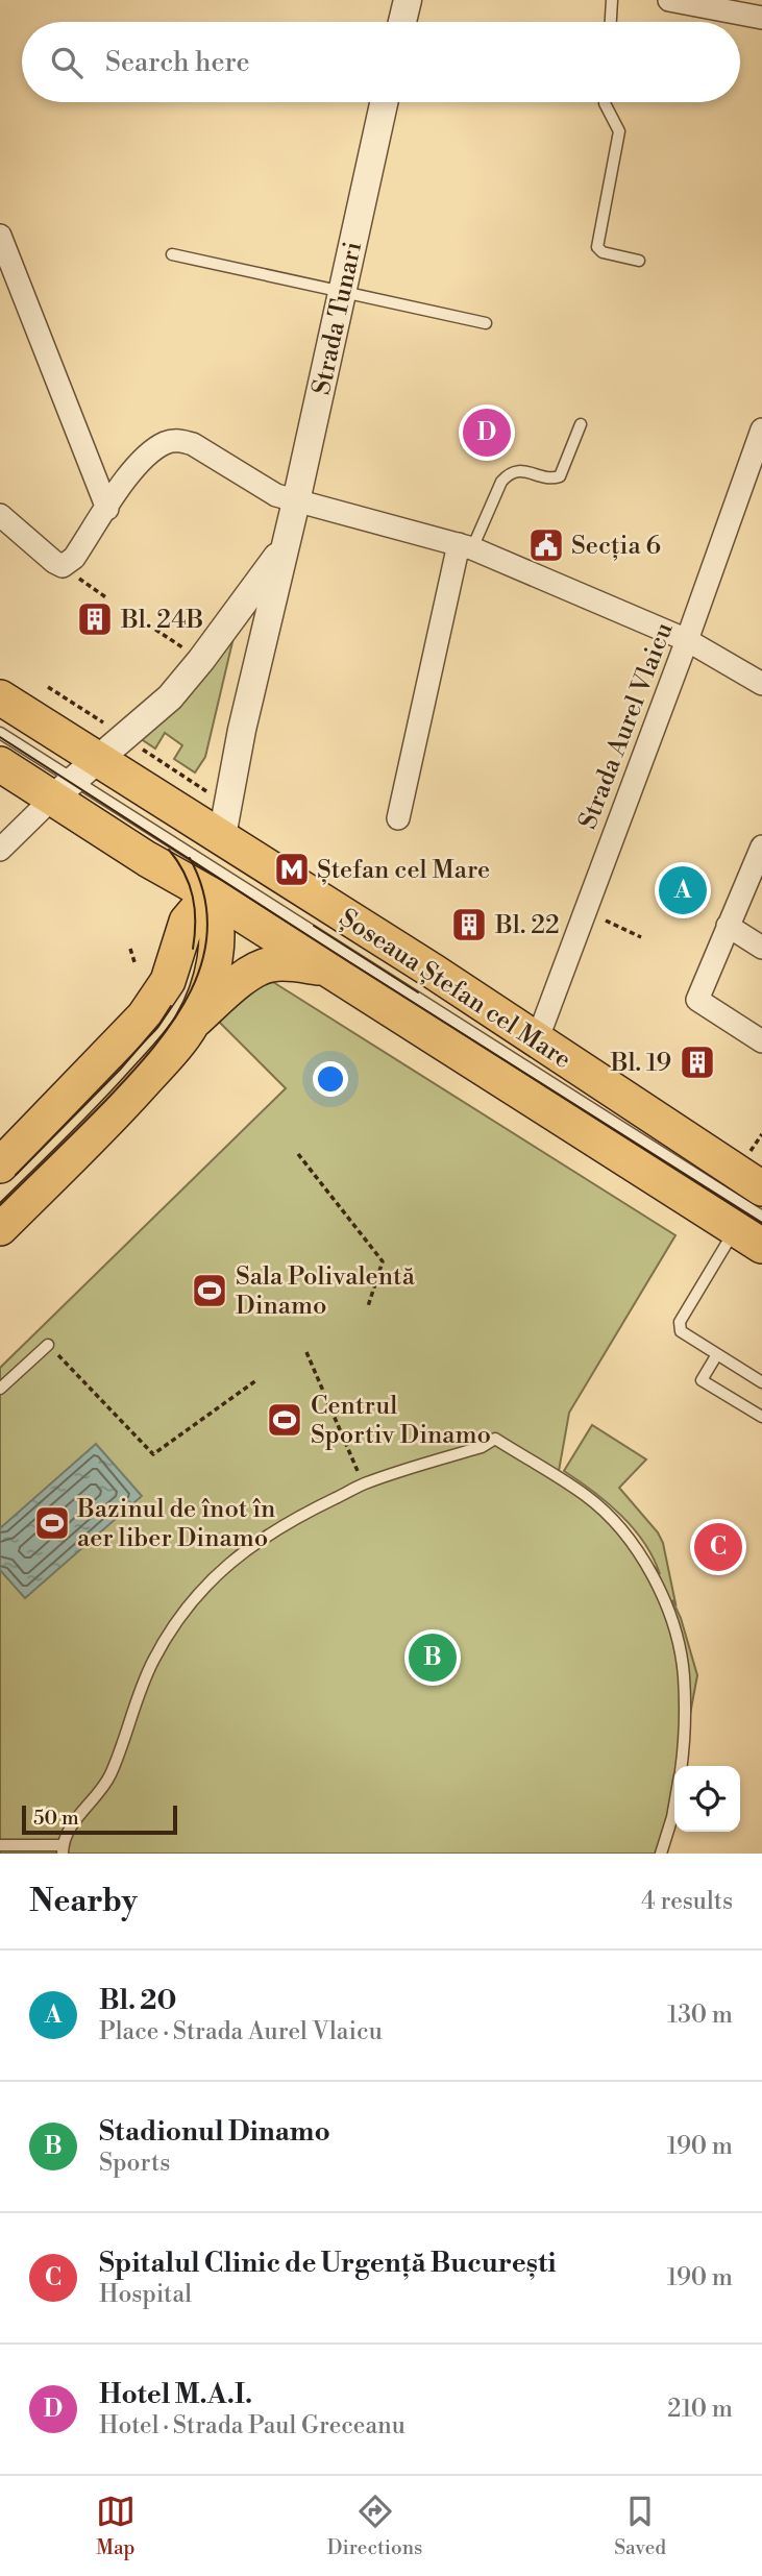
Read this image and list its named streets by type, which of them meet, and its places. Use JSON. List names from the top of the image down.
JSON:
{
  "streets": {
    "main road": ["Șoseaua Ștefan cel Mare"],
    "street": ["Strada Tunari", "Strada Aurel Vlaicu"]
  },
  "crossings": [
    ["Strada Tunari", "Șoseaua Ștefan cel Mare"],
    ["Strada Aurel Vlaicu", "Șoseaua Ștefan cel Mare"]
  ],
  "places": {
    "public building": ["Secția 6"],
    "building": ["Bl. 24B", "Bl. 22", "Bl. 19"],
    "metro station": ["Ștefan cel Mare"],
    "sports": ["Sala Polivalentă Dinamo", "Centrul Sportiv Dinamo", "Bazinul de înot în aer liber Dinamo"]
  },
  "scale_bar": "50 m",
  "page": {
    "search": "Search here",
    "pins": [
      "D",
      "A",
      "C",
      "B"
    ],
    "scale": "50 m",
    "heading": ["Nearby", "4 results"],
    "list": [
      {
        "mark": "A",
        "name": "Bl. 20",
        "note": "Place · Strada Aurel Vlaicu",
        "value": "130 m"
      },
      {
        "mark": "B",
        "name": "Stadionul Dinamo",
        "note": "Sports",
        "value": "190 m"
      },
      {
        "mark": "C",
        "name": "Spitalul Clinic de Urgență București",
        "note": "Hospital",
        "value": "190 m"
      },
      {
        "mark": "D",
        "name": "Hotel M.A.I.",
        "note": "Hotel · Strada Paul Greceanu",
        "value": "210 m"
      }
    ],
    "nav": ["Map", "Directions", "Saved"]
  }
}
